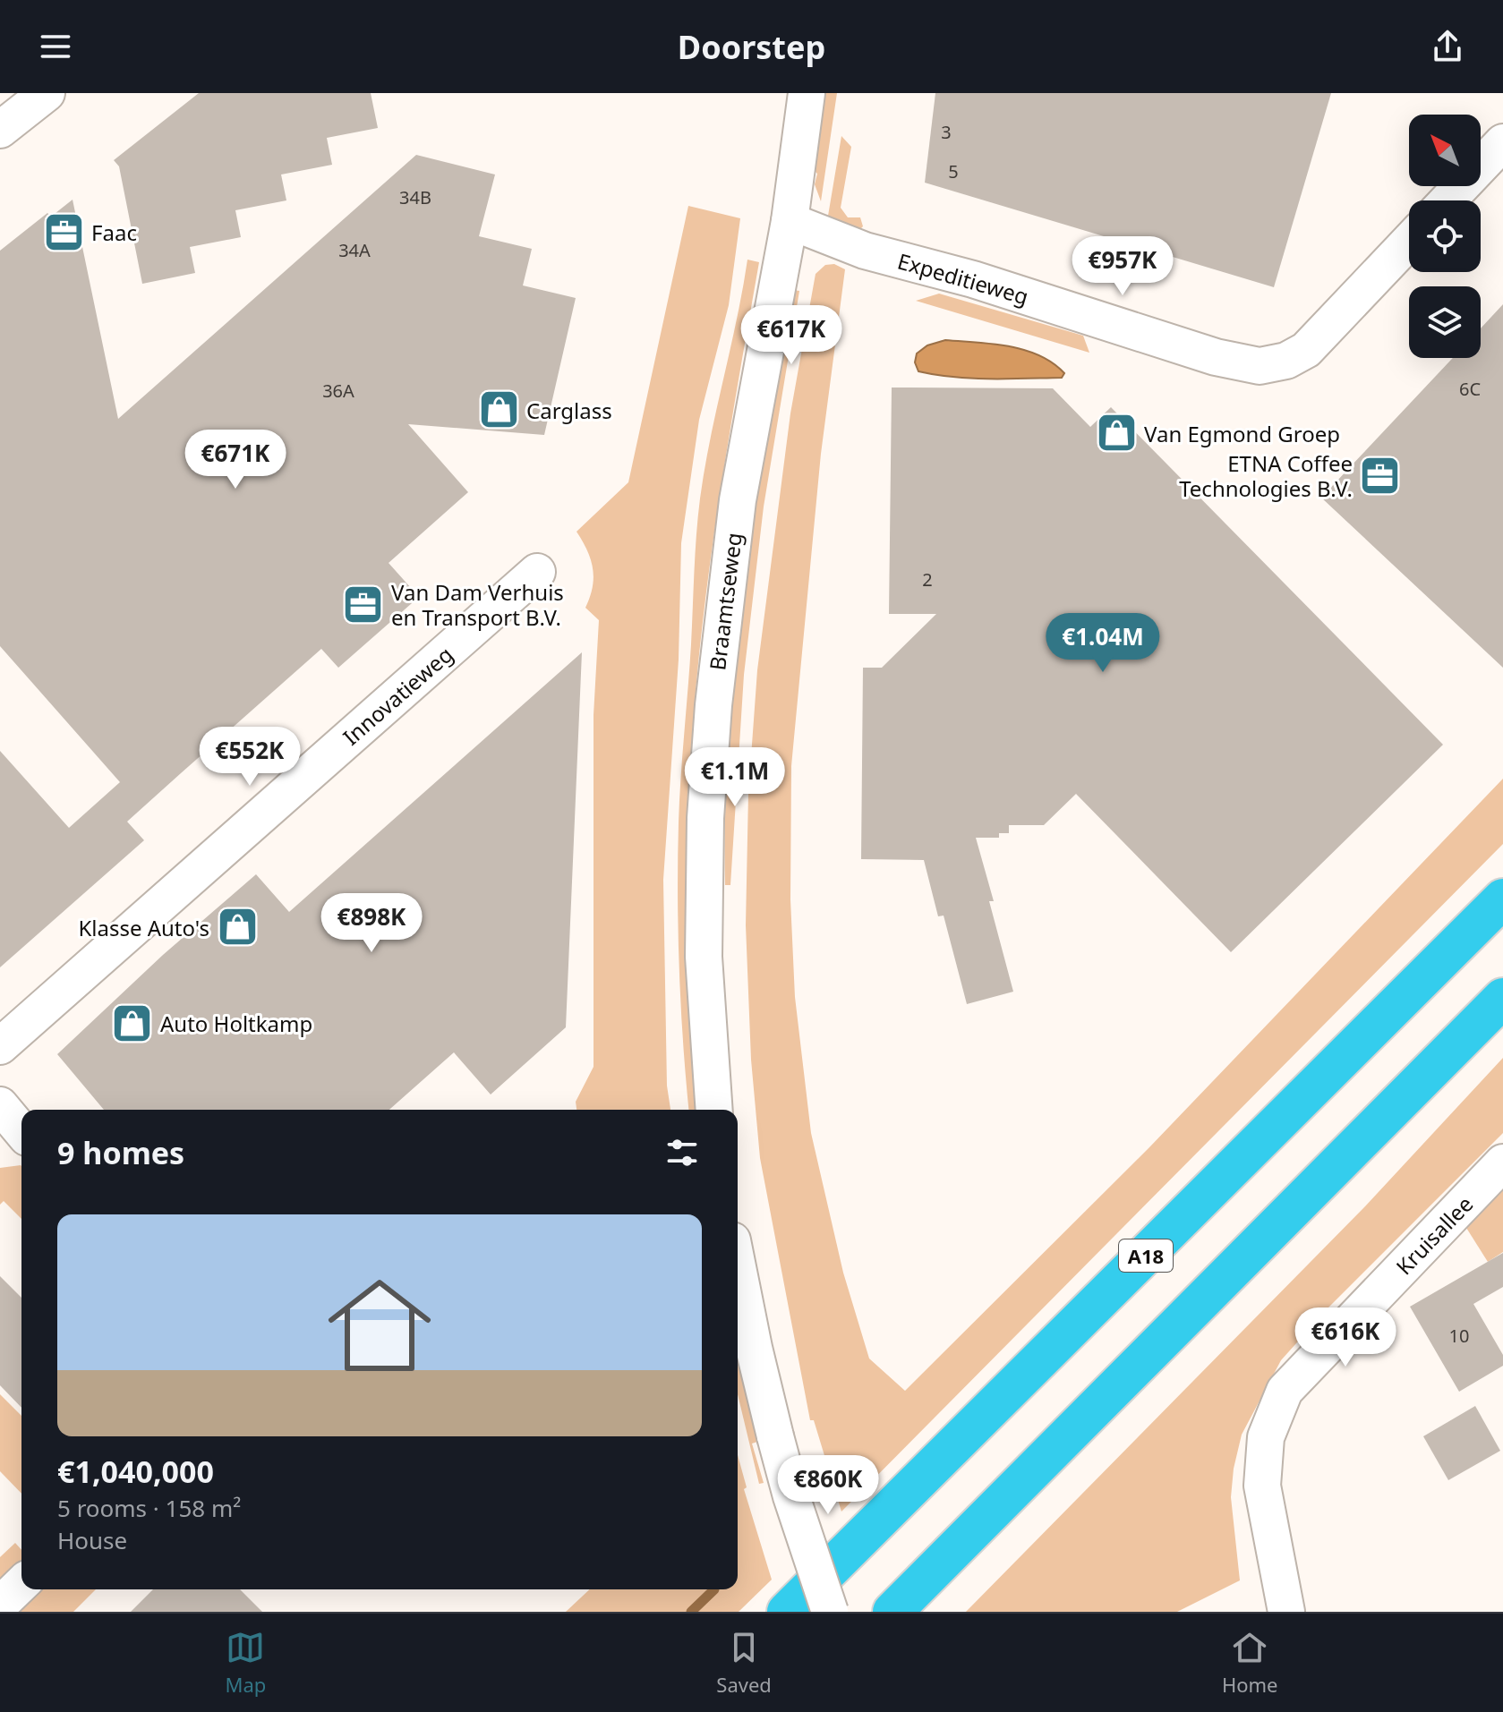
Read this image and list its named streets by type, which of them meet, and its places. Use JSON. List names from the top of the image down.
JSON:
{
  "streets": {
    "highway": ["A18"],
    "street": [
      "Expeditieweg",
      "Braamtseweg",
      "Innovatieweg",
      "Kruisallee"
    ]
  },
  "crossings": [
    ["Expeditieweg", "Braamtseweg"]
  ],
  "places": {
    "office": ["Faac", "ETNA Coffee Technologies B.V.", "Van Dam Verhuis en Transport B.V."],
    "shop": [
      "Carglass",
      "Van Egmond Groep",
      "Klasse Auto's",
      "Auto Holtkamp"
    ]
  },
  "house_numbers": [
    "3",
    "5",
    "34B",
    "34A",
    "6C",
    "36A",
    "2",
    "10"
  ],
  "north": "top left",
  "page": {
    "header": "Doorstep",
    "price": [
      "€957K",
      "€617K",
      "€671K",
      "€1.04M",
      "€552K",
      "€1.1M",
      "€898K",
      "€616K",
      "€860K"
    ],
    "heading": "9 homes",
    "list": [
      {
        "name": "€1,040,000",
        "note": "5 rooms · 158 m² · House"
      }
    ],
    "tabs": ["Map", "Saved", "Home"]
  }
}
